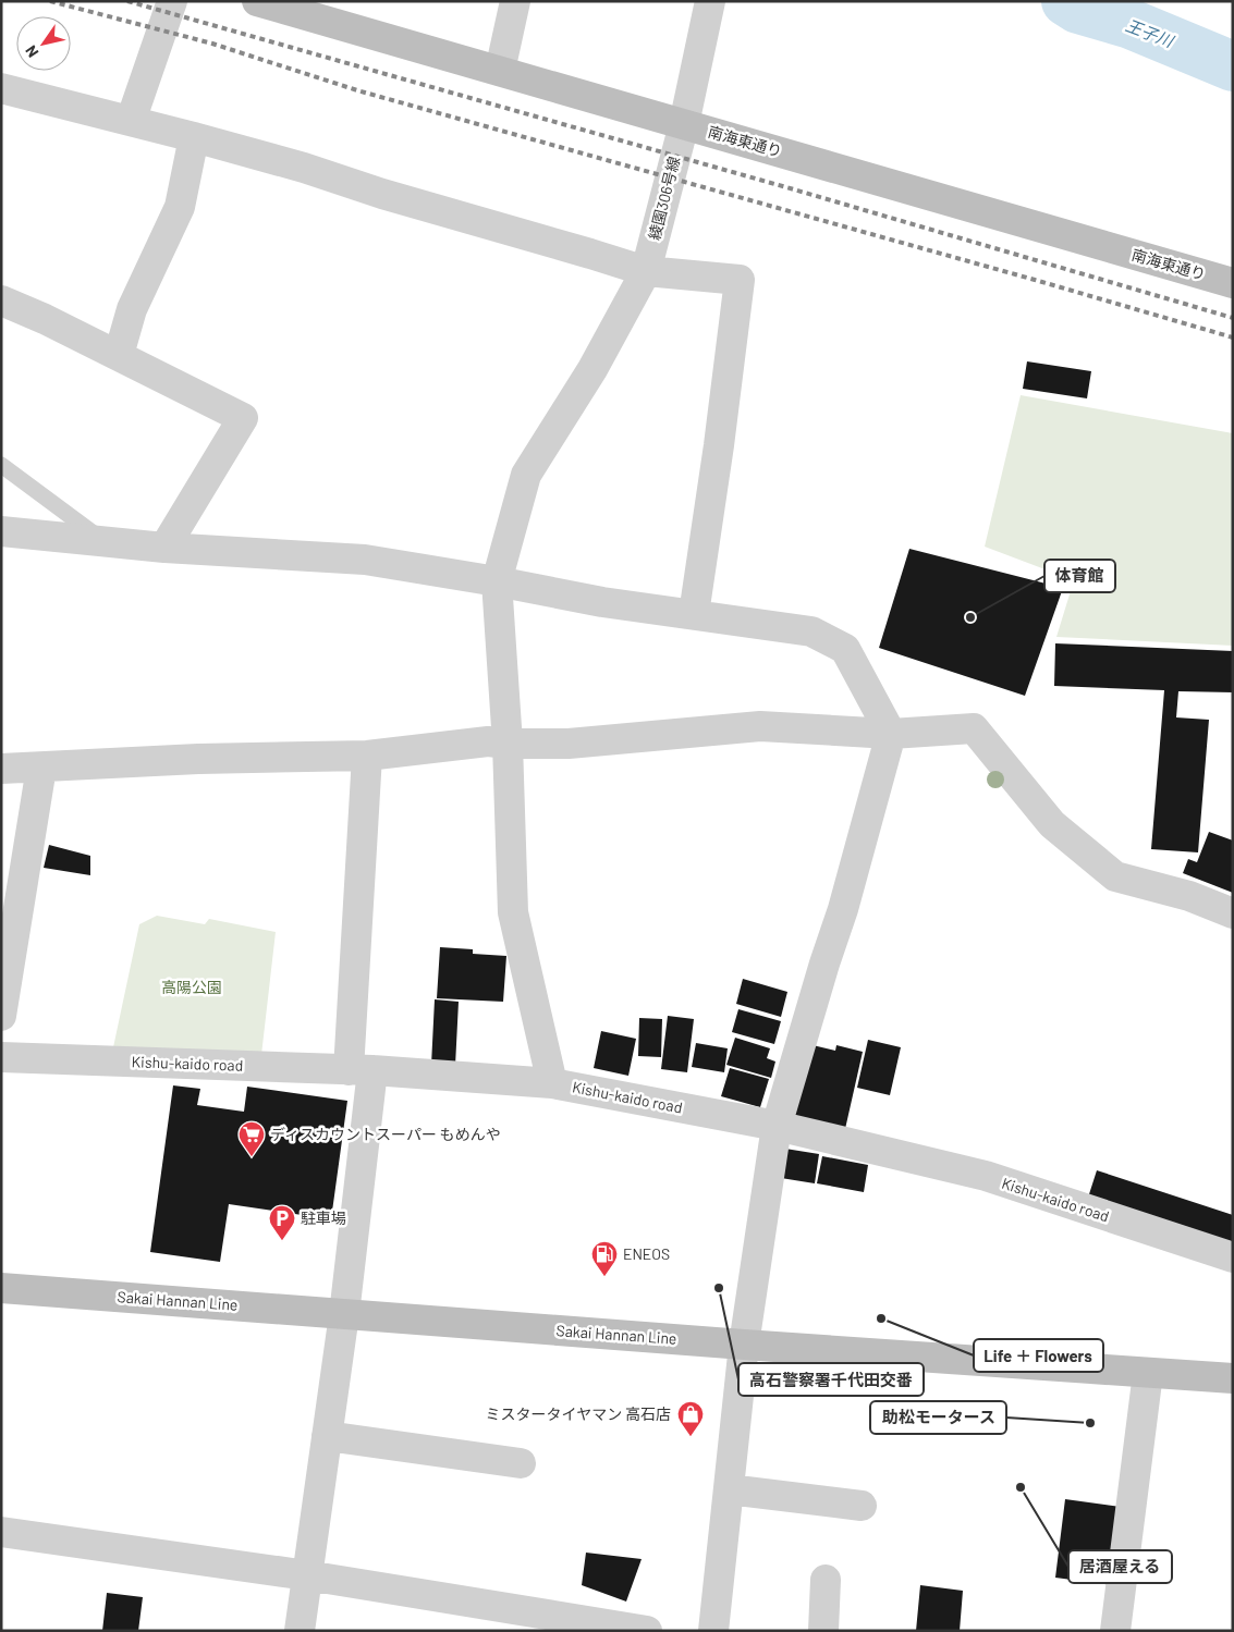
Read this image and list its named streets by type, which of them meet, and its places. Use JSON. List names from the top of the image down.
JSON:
{
  "streets": {
    "main road": ["南海東通り", "Sakai Hannan Line"],
    "street": ["綾園306号線", "Kishu-kaido road"]
  },
  "crossings": [
    ["南海東通り", "綾園306号線"],
    ["綾園306号線", "Kishu-kaido road"]
  ],
  "water": ["王子川"],
  "parks": ["高陽公園"],
  "places": {
    "other": [
      "体育館",
      "高石警察署千代田交番",
      "Life ＋ Flowers",
      "助松モータース",
      "居酒屋える"
    ],
    "supermarket": ["ディスカウントスーパー もめんや"],
    "parking": ["駐車場"],
    "fuel station": ["ENEOS"],
    "shop": ["ミスタータイヤマン 高石店"]
  },
  "north": "bottom left"
}
